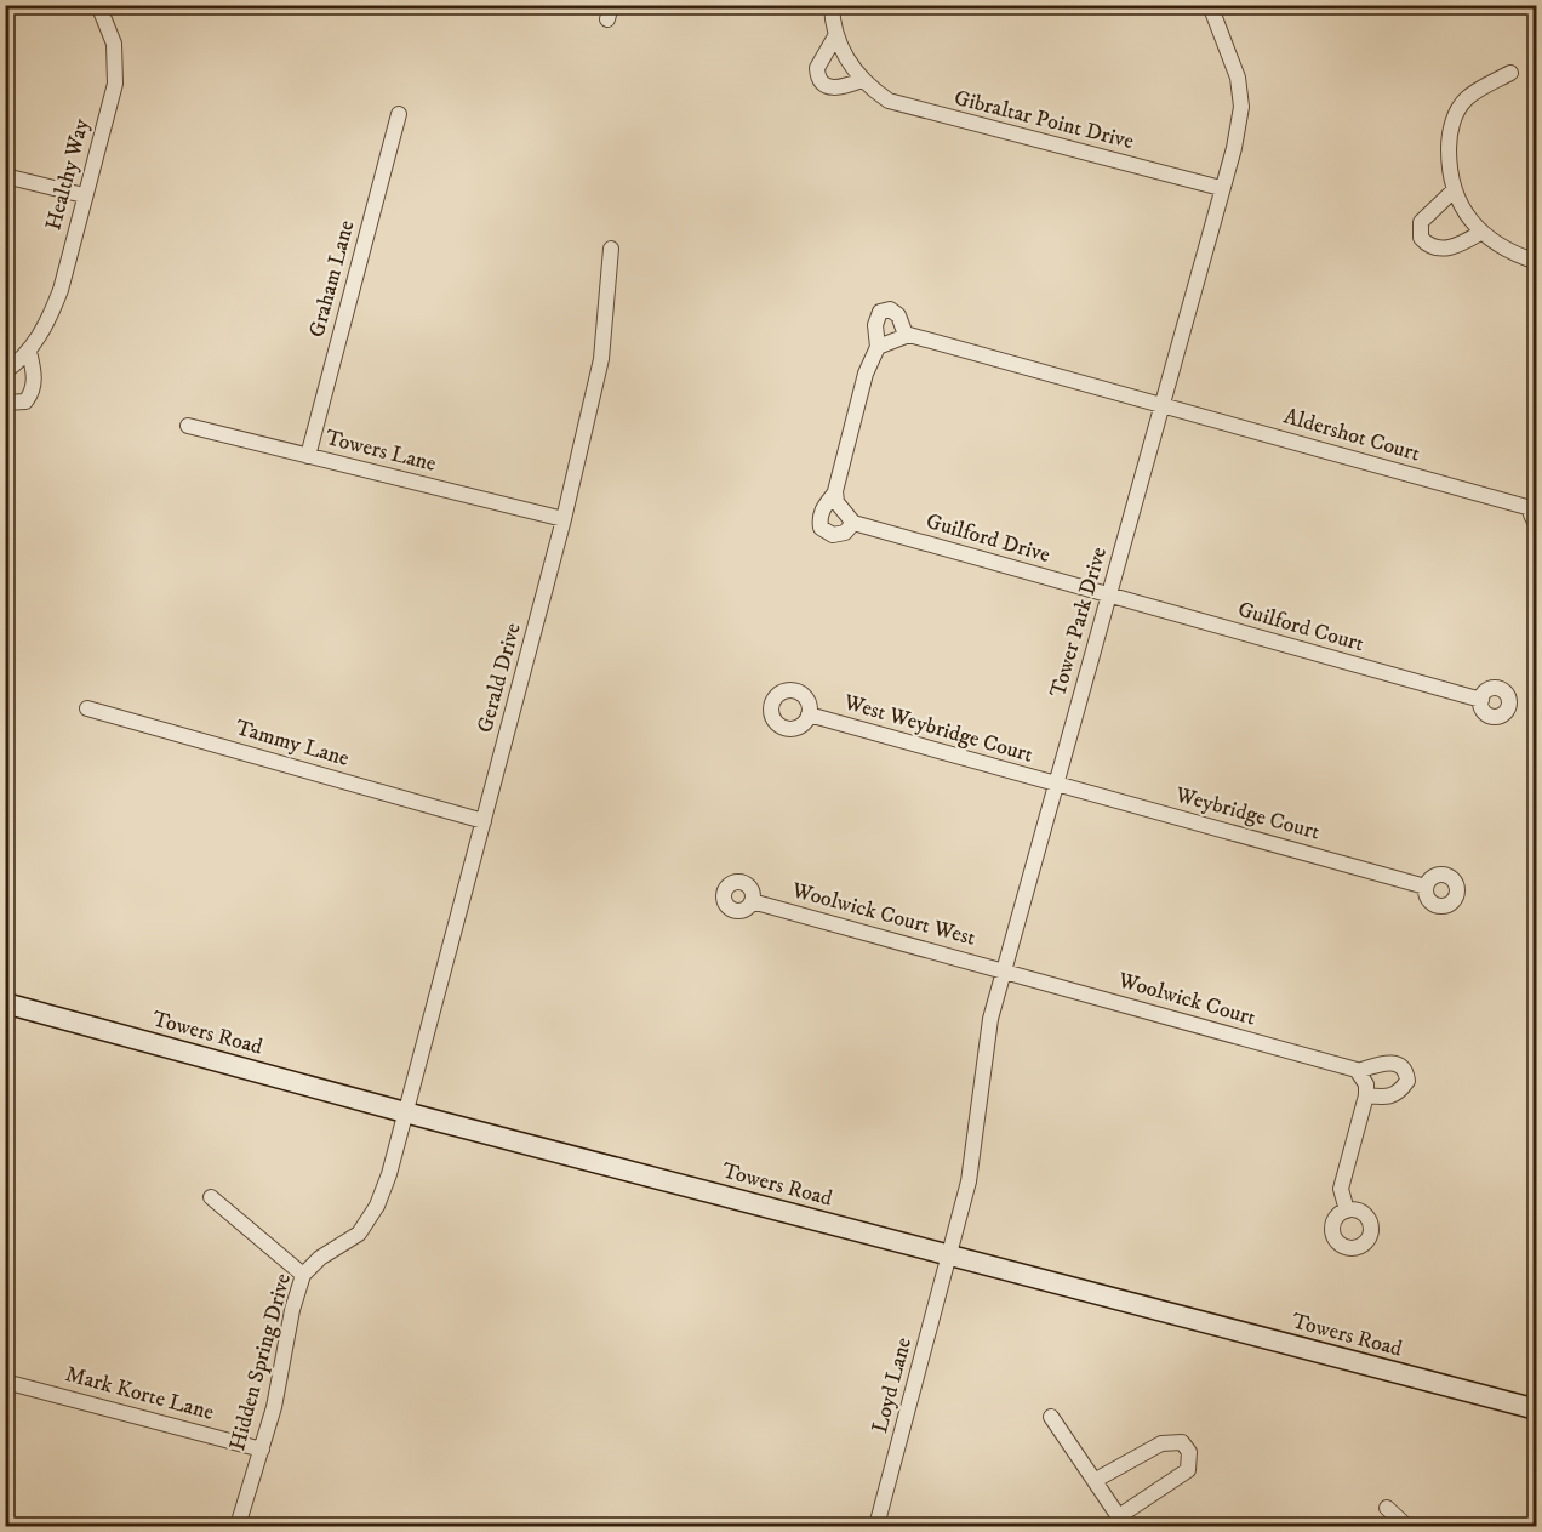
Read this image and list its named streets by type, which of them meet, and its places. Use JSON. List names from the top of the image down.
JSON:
{
  "streets": {
    "main road": ["Towers Road"],
    "street": [
      "Gibraltar Point Drive",
      "Healthy Way",
      "Graham Lane",
      "Aldershot Court",
      "Towers Lane",
      "Guilford Drive",
      "Tower Park Drive",
      "Guilford Court",
      "Gerald Drive",
      "West Weybridge Court",
      "Tammy Lane",
      "Weybridge Court",
      "Woolwick Court West",
      "Woolwick Court",
      "Hidden Spring Drive",
      "Loyd Lane",
      "Mark Korte Lane"
    ]
  },
  "crossings": [
    ["Gibraltar Point Drive", "Tower Park Drive"],
    ["Graham Lane", "Towers Lane"],
    ["Aldershot Court", "Tower Park Drive"],
    ["Towers Lane", "Gerald Drive"],
    ["Guilford Drive", "Tower Park Drive"],
    ["Guilford Drive", "Guilford Court"],
    ["Tower Park Drive", "Guilford Court"],
    ["Tower Park Drive", "West Weybridge Court"],
    ["Tower Park Drive", "Weybridge Court"],
    ["Tower Park Drive", "Woolwick Court West"],
    ["Tower Park Drive", "Woolwick Court"],
    ["Tower Park Drive", "Towers Road"],
    ["Tower Park Drive", "Loyd Lane"],
    ["Gerald Drive", "Tammy Lane"],
    ["Gerald Drive", "Towers Road"],
    ["Gerald Drive", "Hidden Spring Drive"],
    ["West Weybridge Court", "Weybridge Court"],
    ["Woolwick Court West", "Woolwick Court"],
    ["Towers Road", "Hidden Spring Drive"],
    ["Towers Road", "Loyd Lane"],
    ["Hidden Spring Drive", "Mark Korte Lane"]
  ]
}
